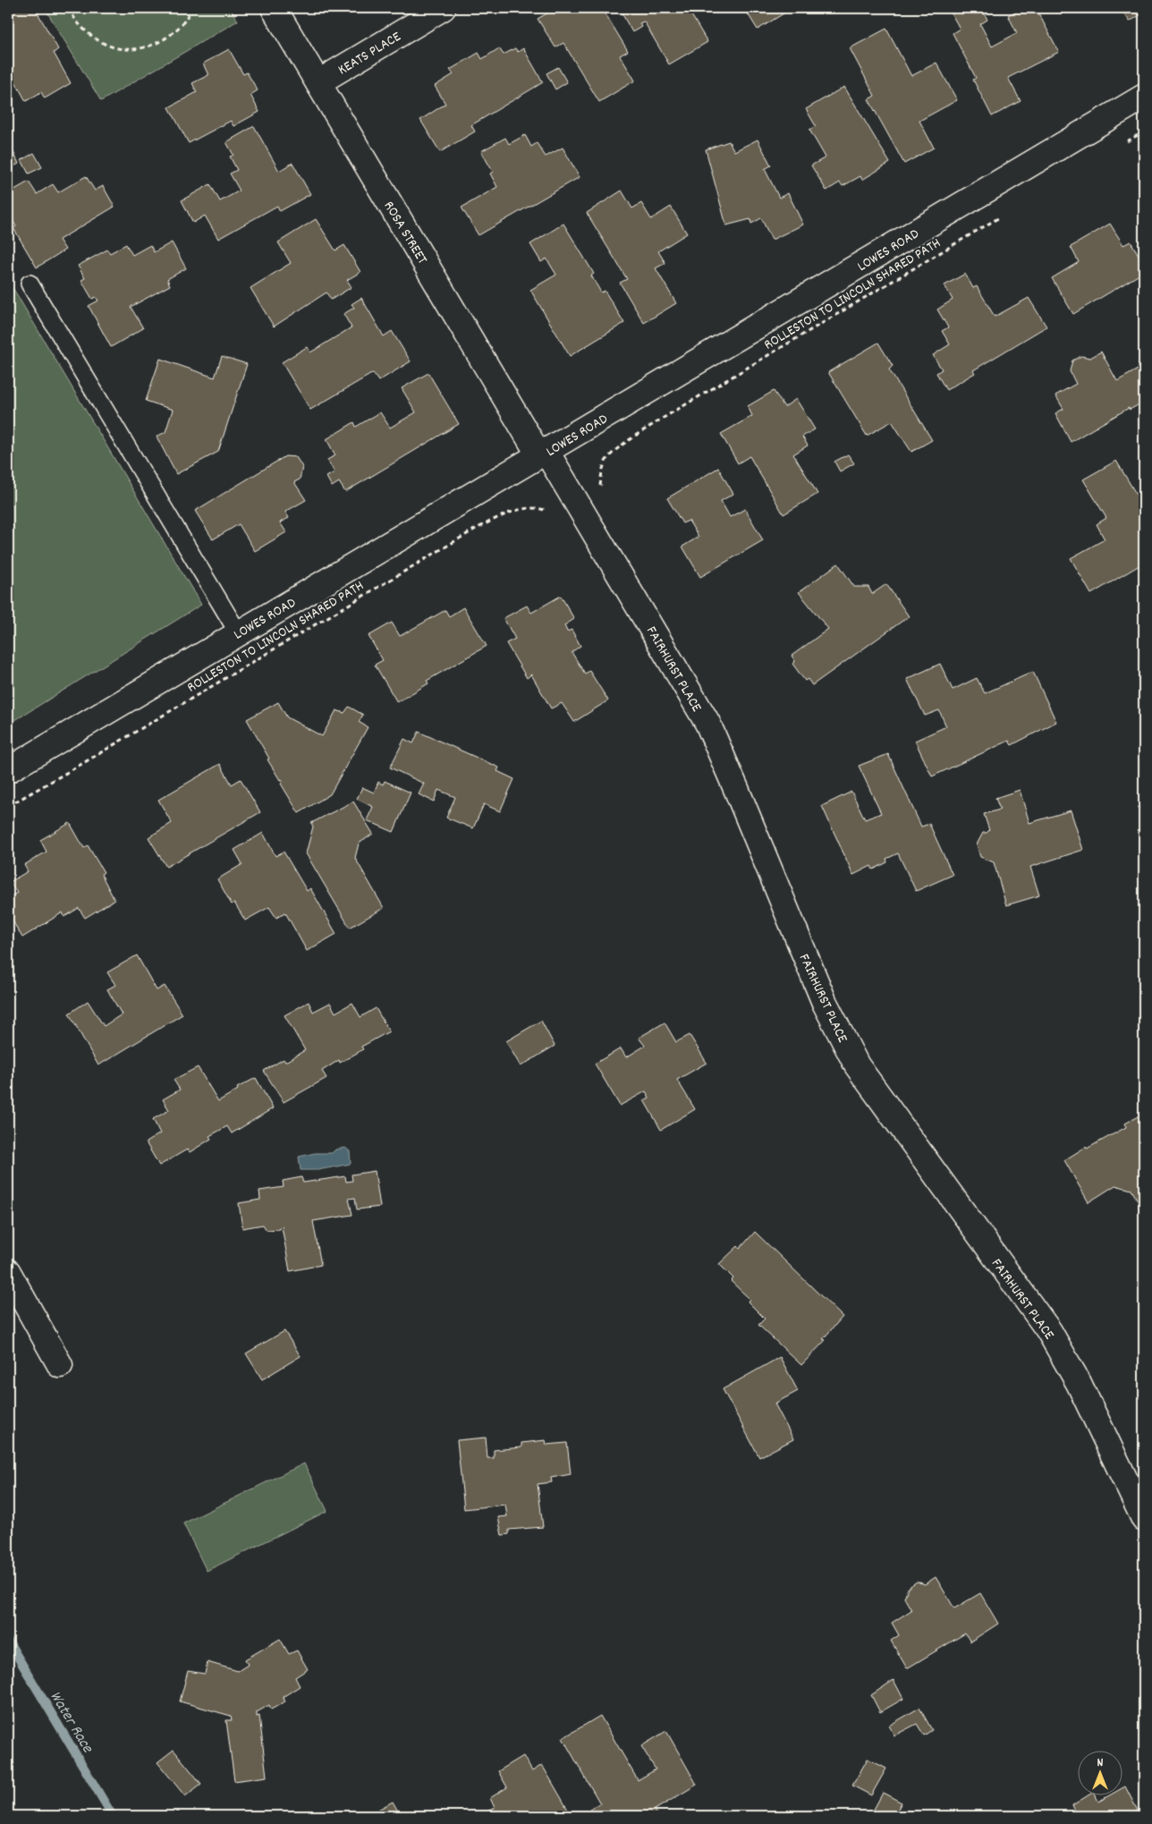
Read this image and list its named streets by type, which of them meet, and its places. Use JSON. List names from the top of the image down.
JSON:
{
  "streets": {
    "street": [
      "KEATS PLACE",
      "ROSA STREET",
      "LOWES ROAD",
      "FAIRHURST PLACE"
    ],
    "path": ["ROLLESTON TO LINCOLN SHARED PATH"]
  },
  "crossings": [
    ["KEATS PLACE", "ROSA STREET"],
    ["ROSA STREET", "LOWES ROAD"],
    ["ROSA STREET", "FAIRHURST PLACE"],
    ["LOWES ROAD", "FAIRHURST PLACE"]
  ],
  "water": ["Water Race"],
  "north": "top"
}
